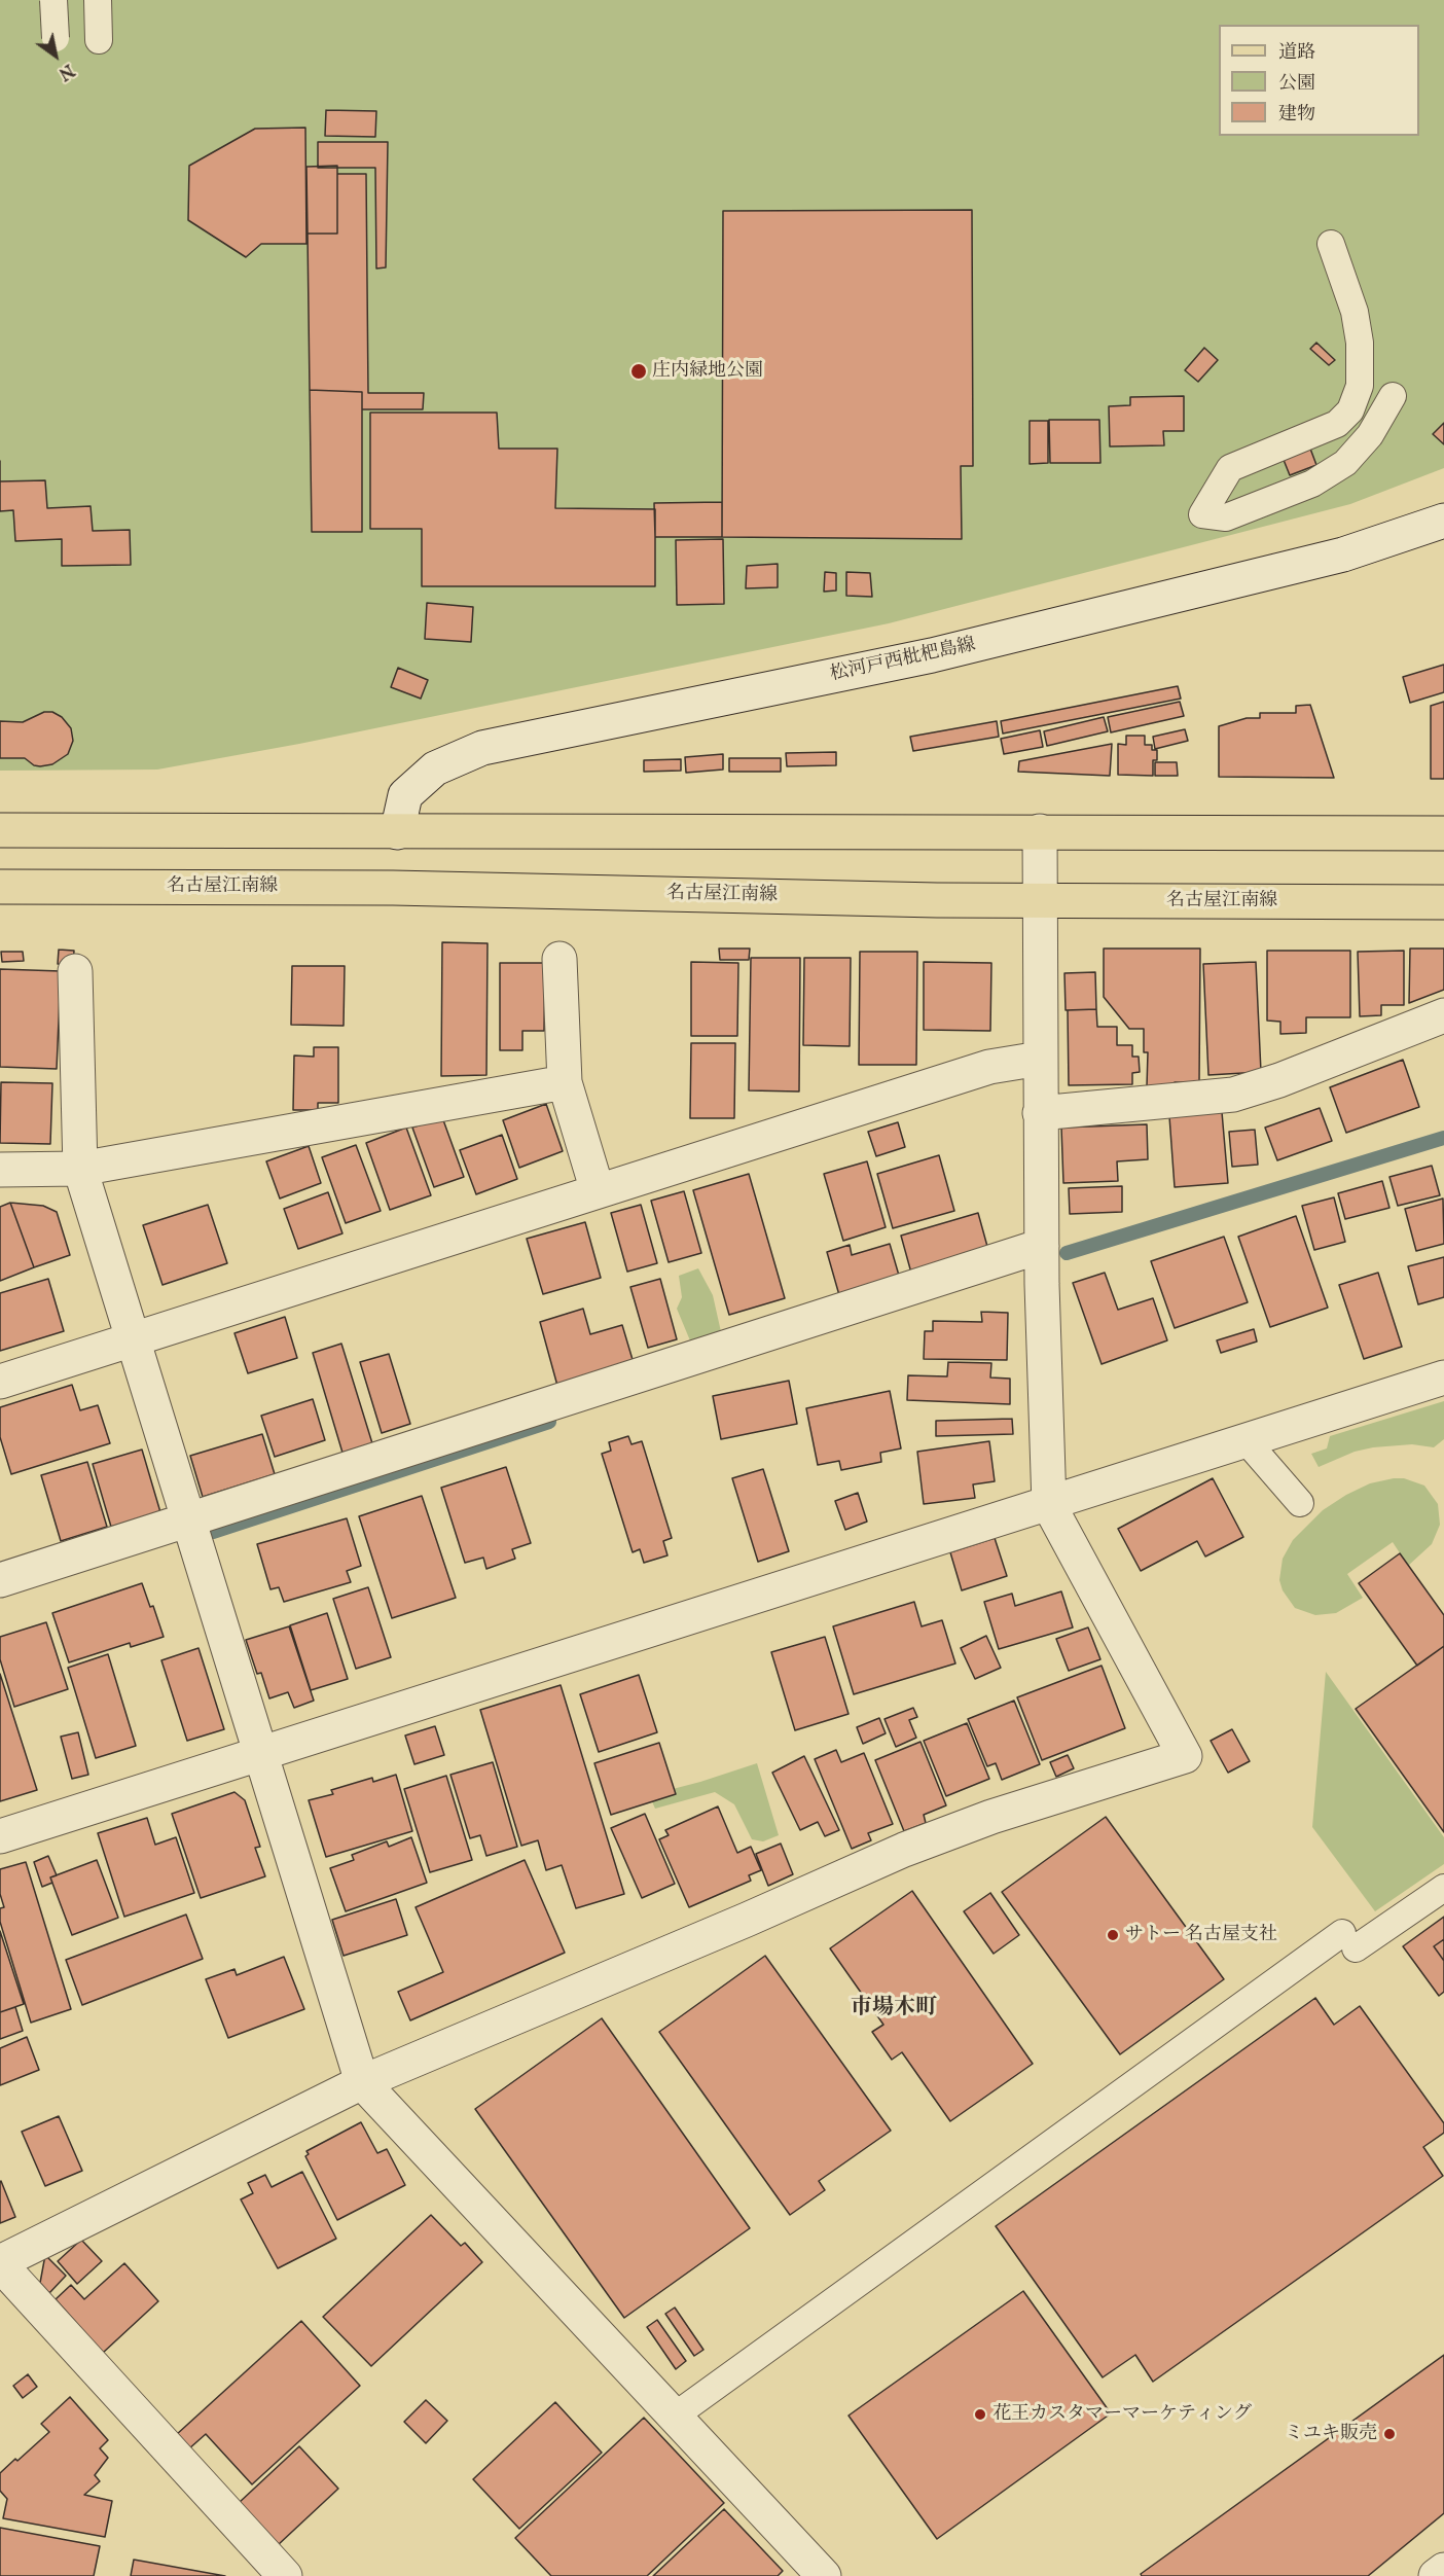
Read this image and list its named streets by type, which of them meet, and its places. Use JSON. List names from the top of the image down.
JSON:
{
  "streets": {
    "main road": ["名古屋江南線"],
    "street": ["松河戸西枇杷島線"]
  },
  "districts": ["市場木町"],
  "places": [
    "庄内緑地公園",
    "サトー 名古屋支社",
    "花王カスタマーマーケティング",
    "ミユキ販売"
  ],
  "legend": ["道路", "公園", "建物"],
  "north": "bottom right"
}
